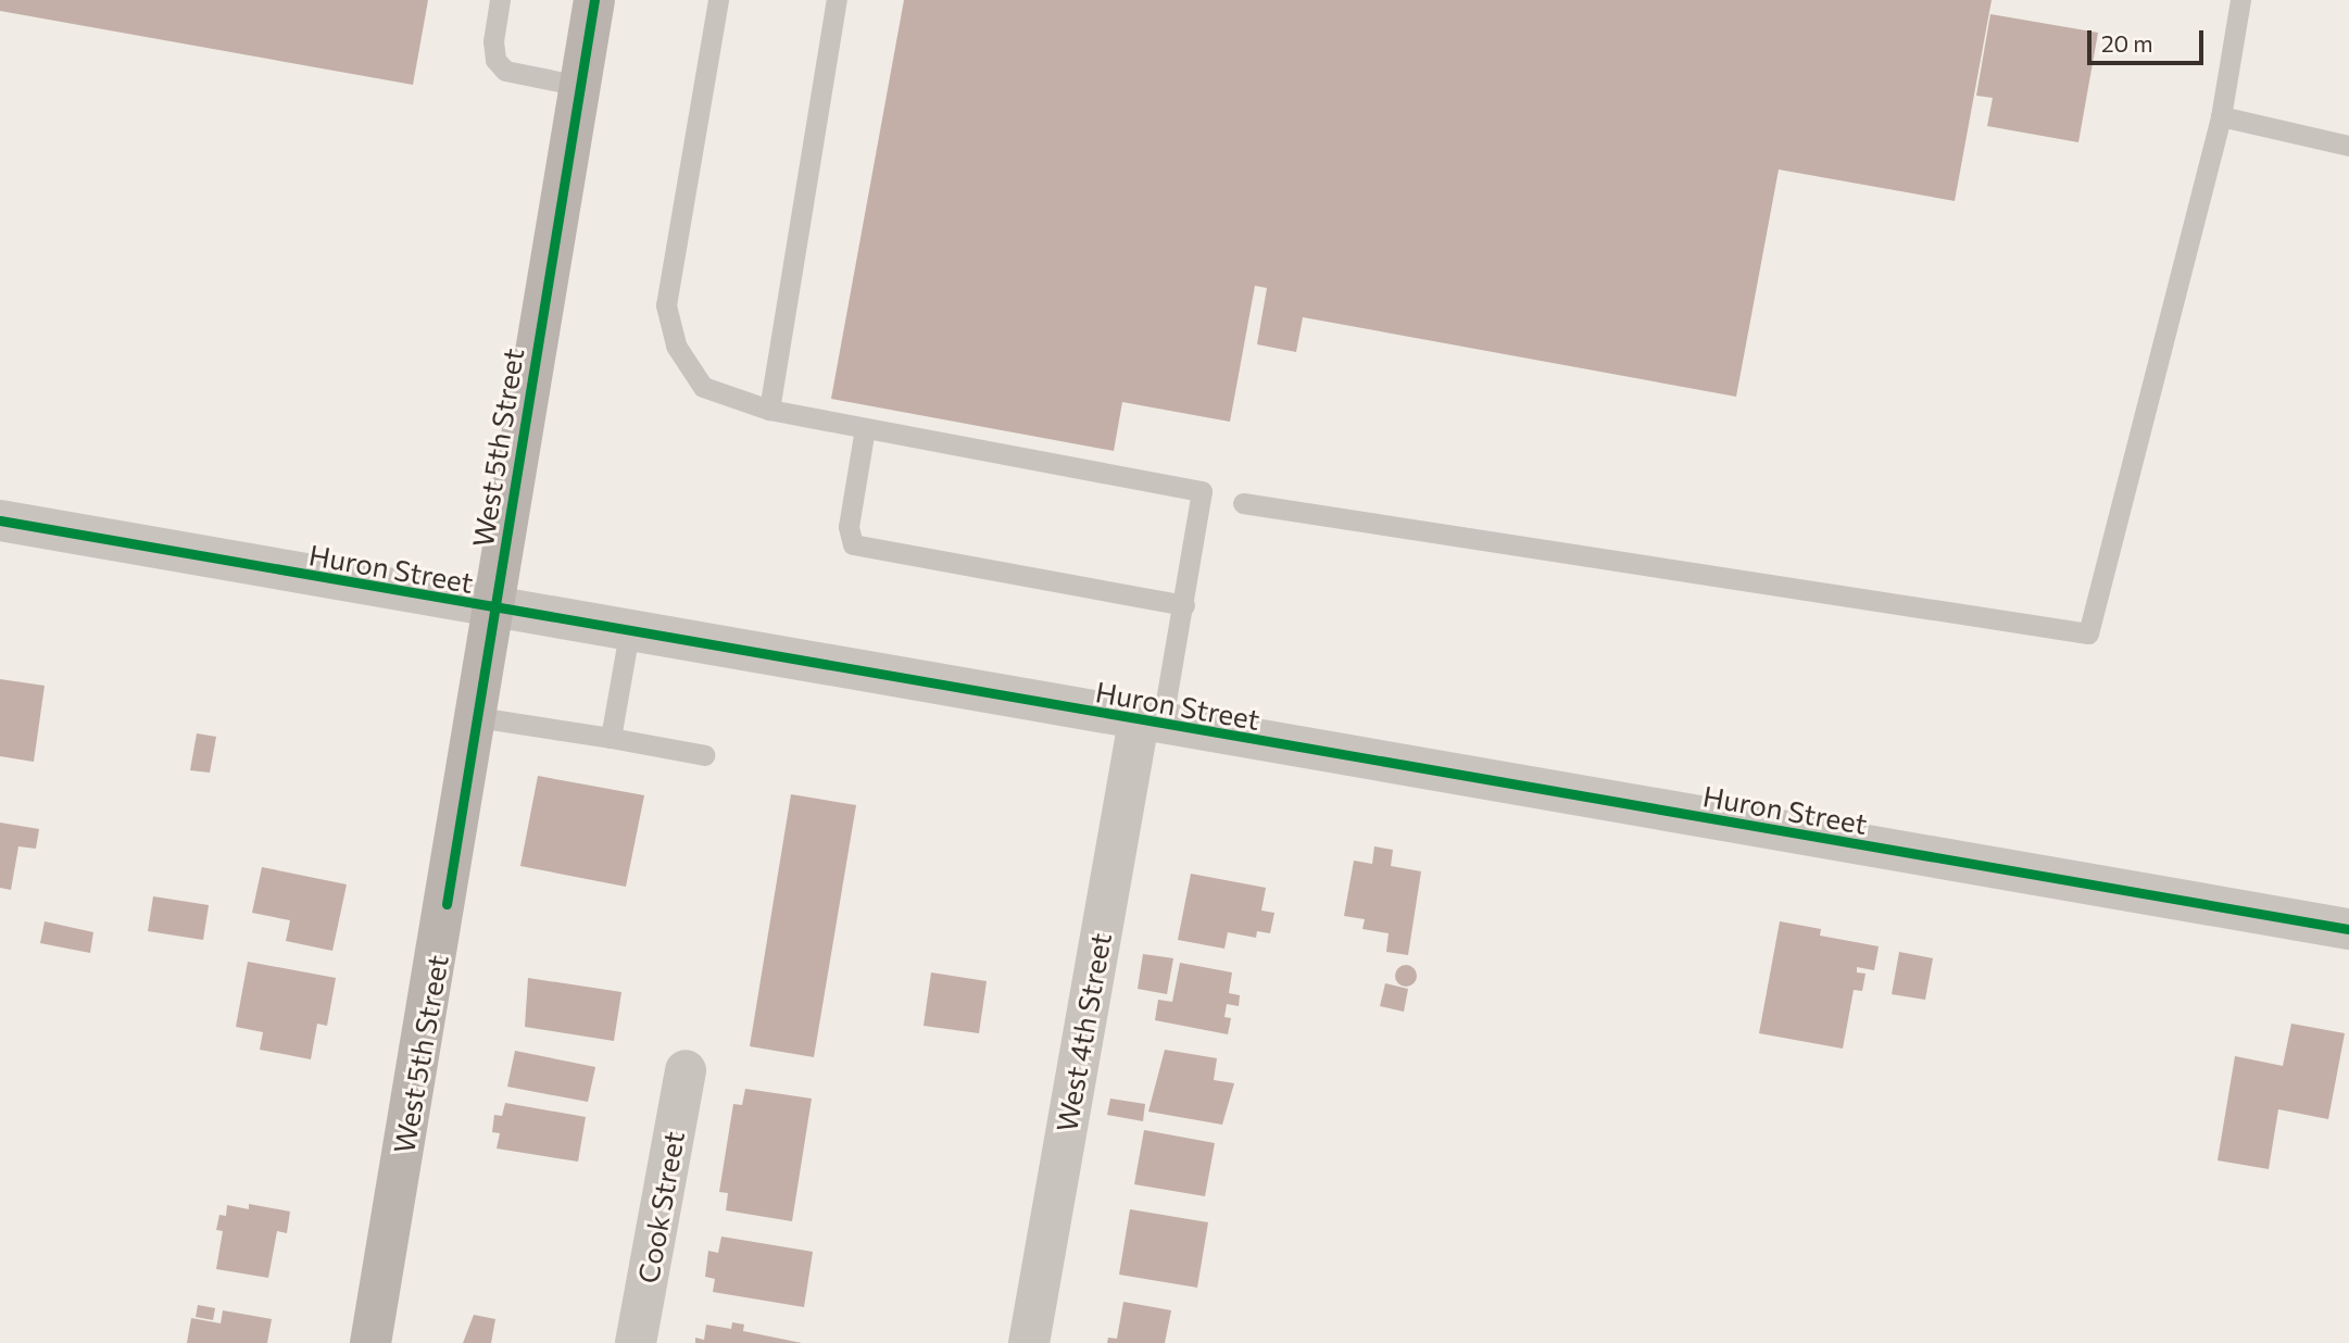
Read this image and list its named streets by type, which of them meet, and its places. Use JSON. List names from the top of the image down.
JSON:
{
  "streets": {
    "street": [
      "West 5th Street",
      "Huron Street",
      "West 4th Street",
      "Cook Street"
    ]
  },
  "crossings": [
    ["West 5th Street", "Huron Street"],
    ["Huron Street", "West 4th Street"]
  ],
  "scale_bar": "20 m"
}
